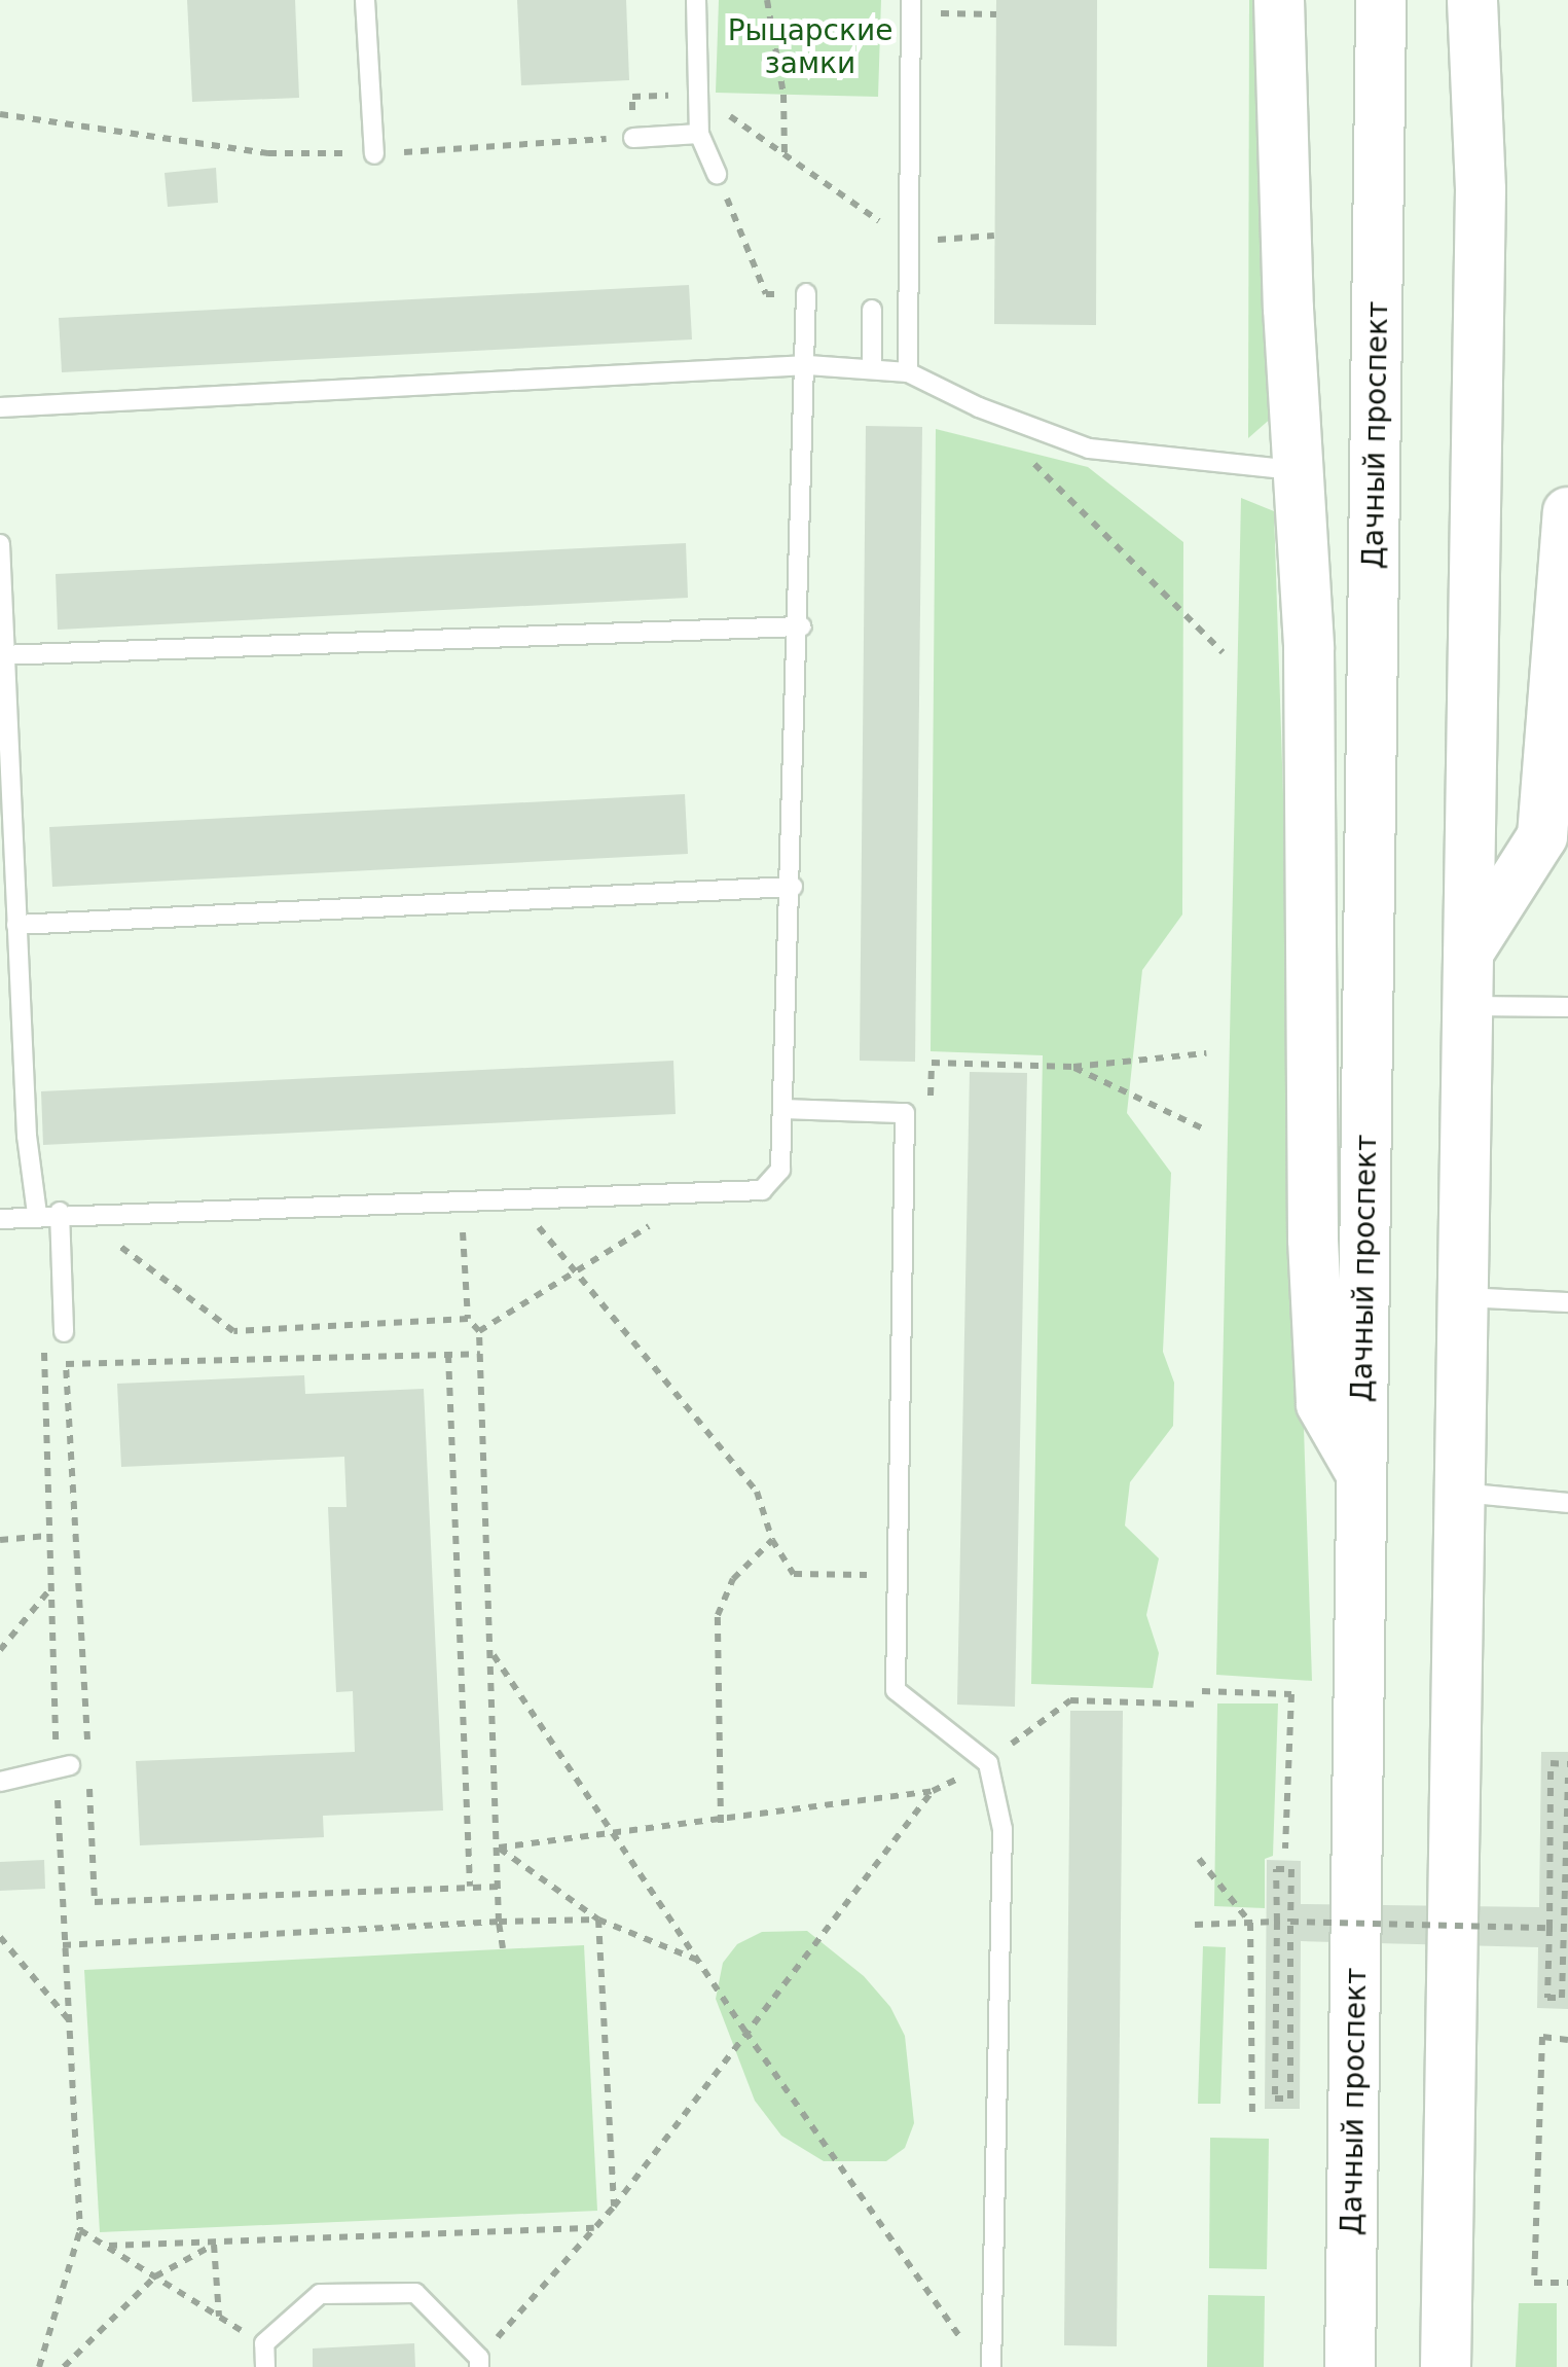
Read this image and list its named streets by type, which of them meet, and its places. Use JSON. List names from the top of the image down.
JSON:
{
  "streets": {
    "main road": ["Дачный проспект"]
  },
  "parks": ["Рыцарские замки"]
}
